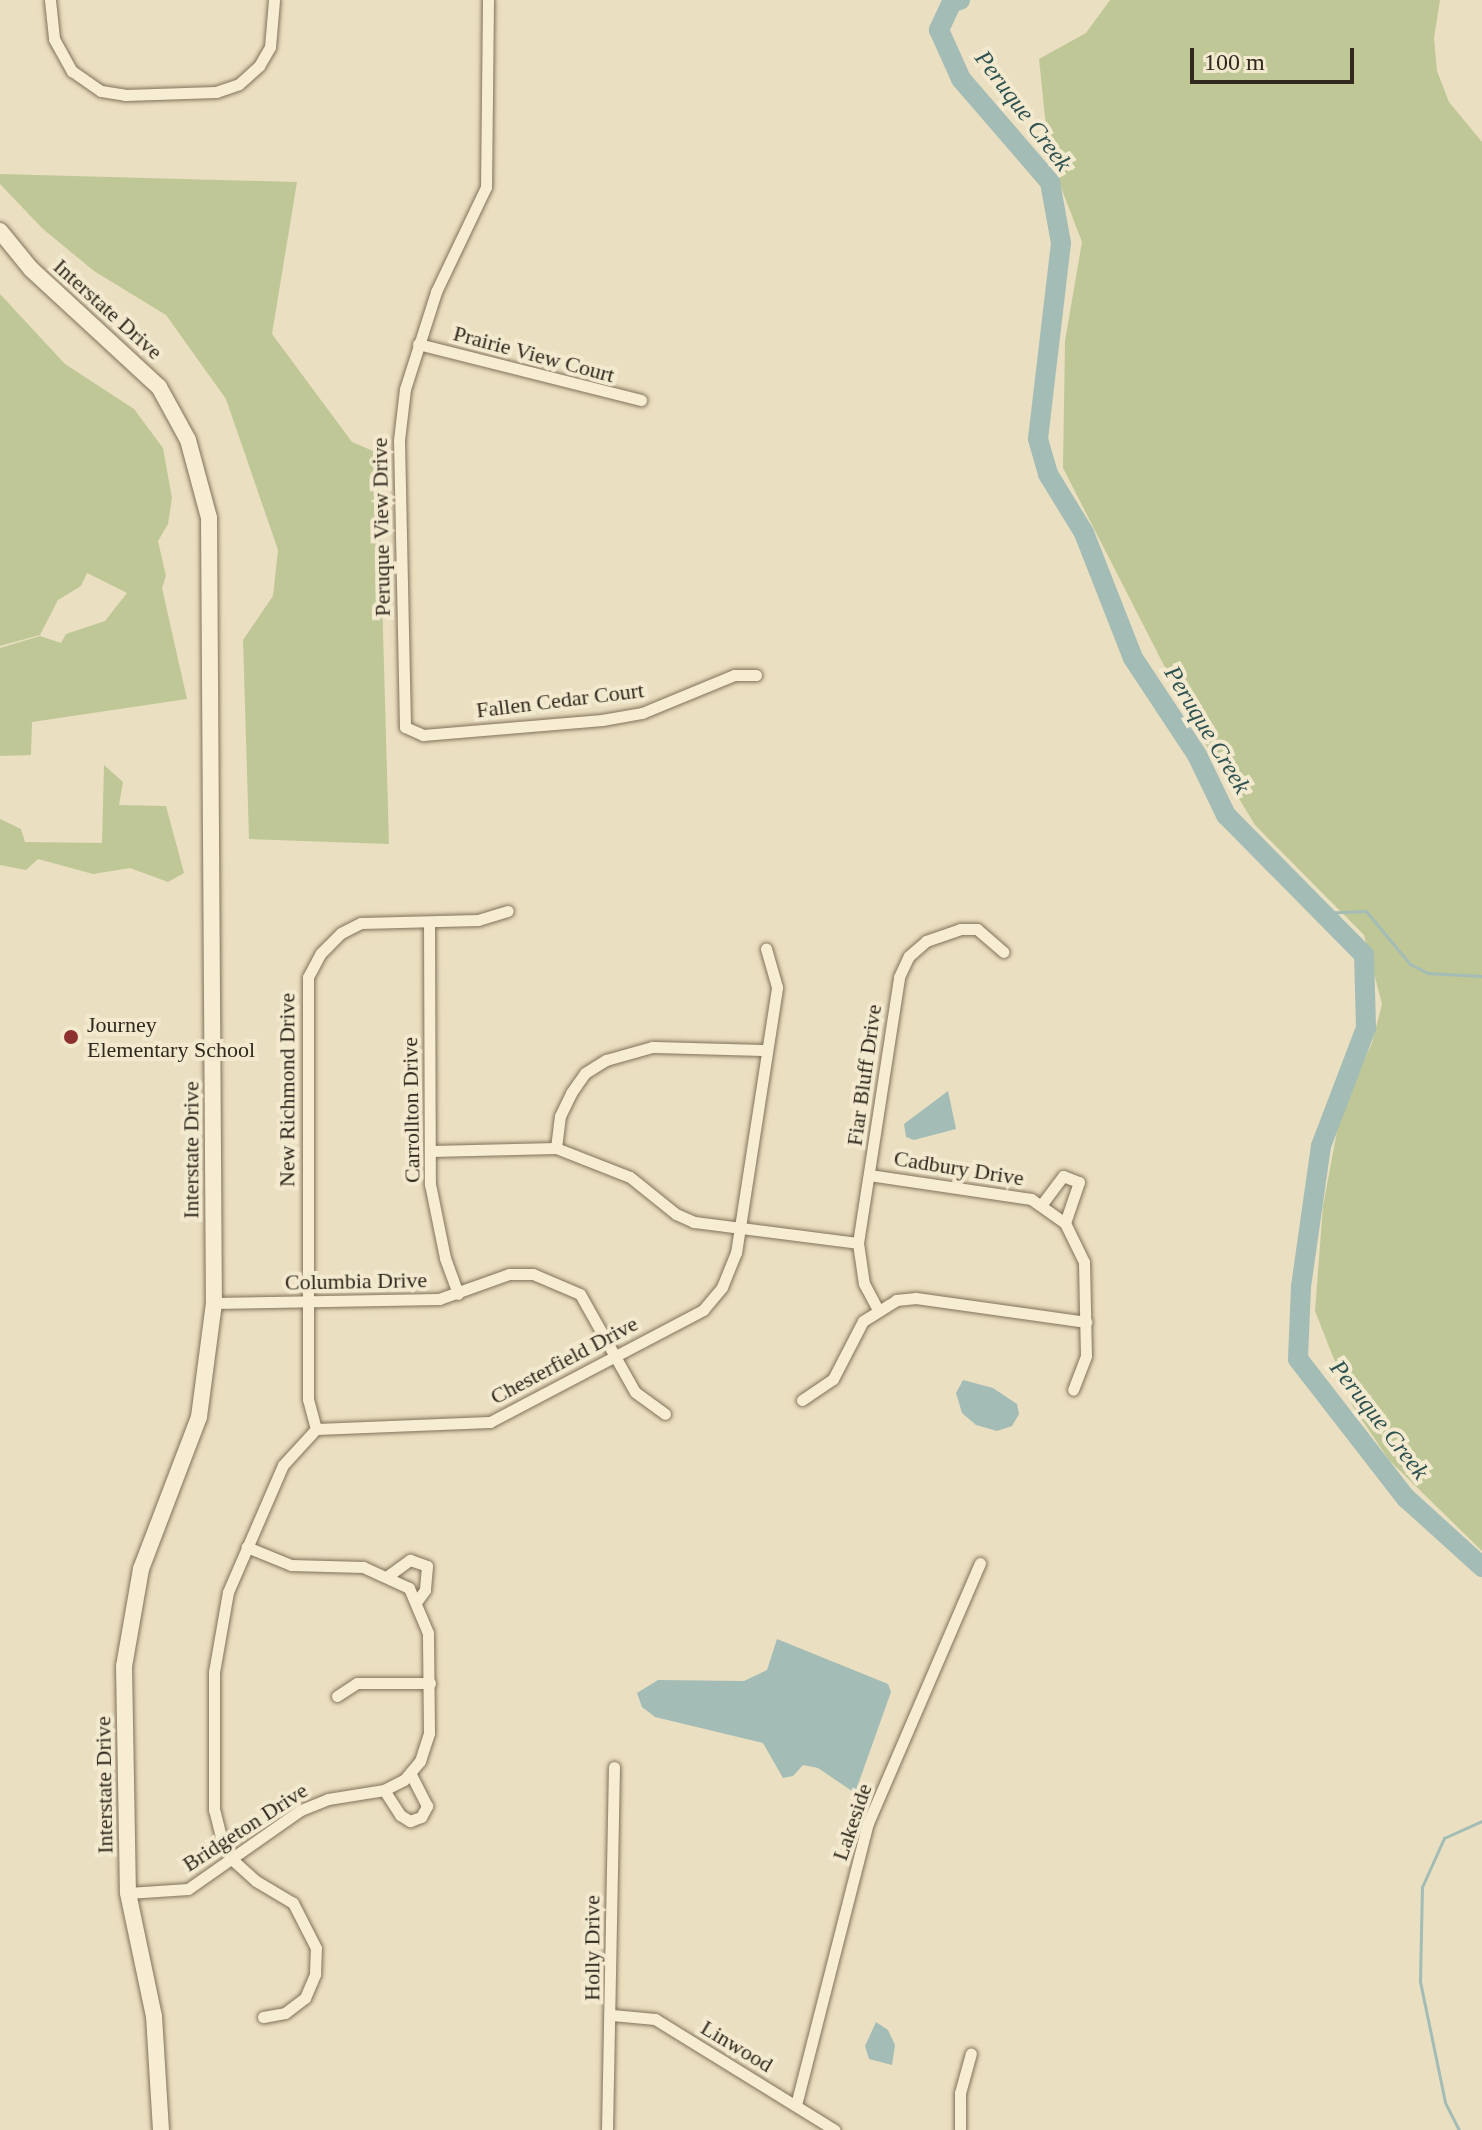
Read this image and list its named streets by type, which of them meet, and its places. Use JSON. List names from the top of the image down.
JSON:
{
  "streets": {
    "main road": ["Interstate Drive"],
    "street": [
      "Prairie View Court",
      "Peruque View Drive",
      "Fallen Cedar Court",
      "Fiar Bluff Drive",
      "New Richmond Drive",
      "Carrollton Drive",
      "Cadbury Drive",
      "Columbia Drive",
      "Chesterfield Drive",
      "Lakeside",
      "Bridgeton Drive",
      "Holly Drive",
      "Linwood"
    ]
  },
  "crossings": [
    ["Interstate Drive", "Columbia Drive"],
    ["Interstate Drive", "Bridgeton Drive"],
    ["Prairie View Court", "Peruque View Drive"],
    ["Peruque View Drive", "Fallen Cedar Court"],
    ["Fiar Bluff Drive", "Cadbury Drive"],
    ["New Richmond Drive", "Carrollton Drive"],
    ["New Richmond Drive", "Columbia Drive"],
    ["New Richmond Drive", "Chesterfield Drive"],
    ["Carrollton Drive", "Columbia Drive"],
    ["Columbia Drive", "Chesterfield Drive"],
    ["Lakeside", "Linwood"],
    ["Holly Drive", "Linwood"]
  ],
  "water": ["Peruque Creek"],
  "places": ["Journey Elementary School"],
  "scale_bar": "100 m"
}
